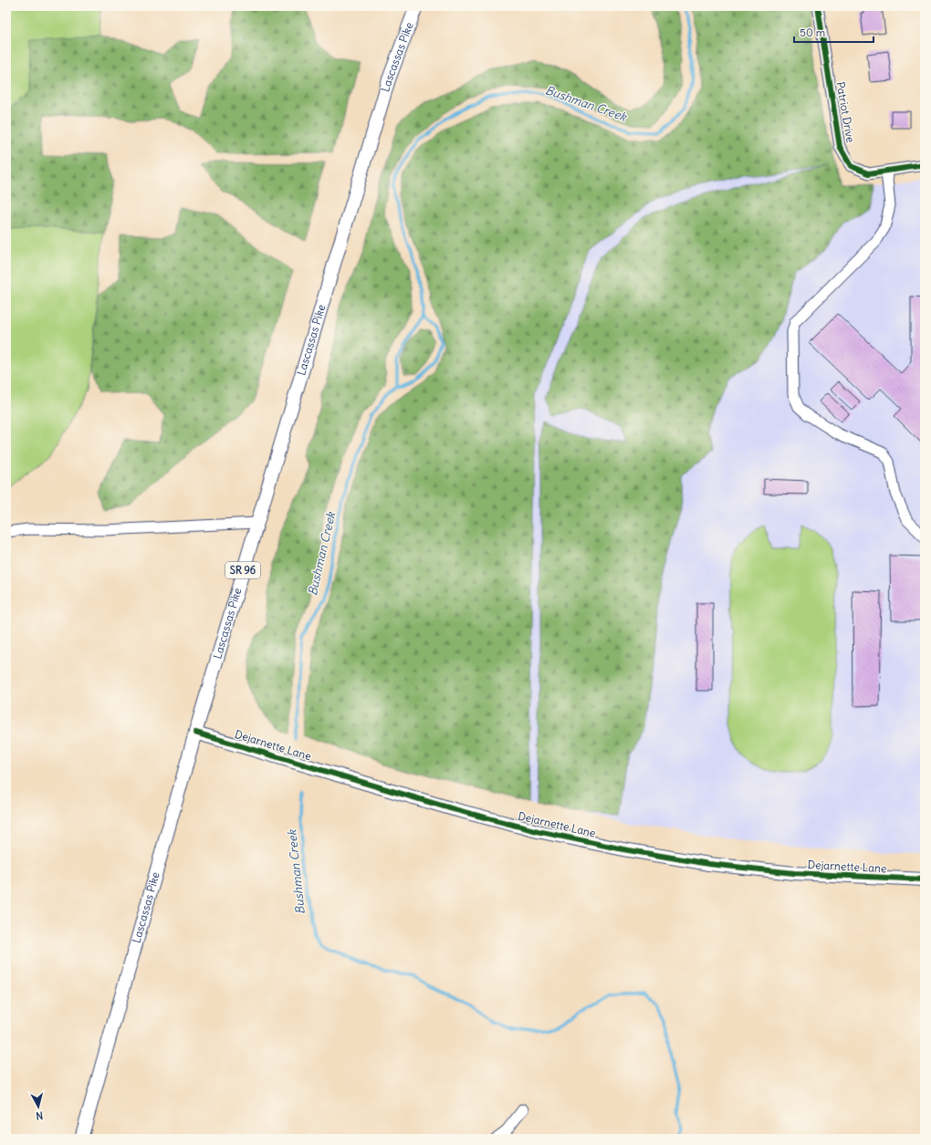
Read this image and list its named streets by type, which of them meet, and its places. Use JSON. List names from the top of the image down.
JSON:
{
  "streets": {
    "main road": ["Lascassas Pike", "SR 96", "Dejarnette Lane"],
    "street": ["Patriot Drive"]
  },
  "crossings": [
    ["Lascassas Pike", "Dejarnette Lane"]
  ],
  "water": ["Bushman Creek"],
  "scale_bar": "50 m",
  "north": "bottom"
}
